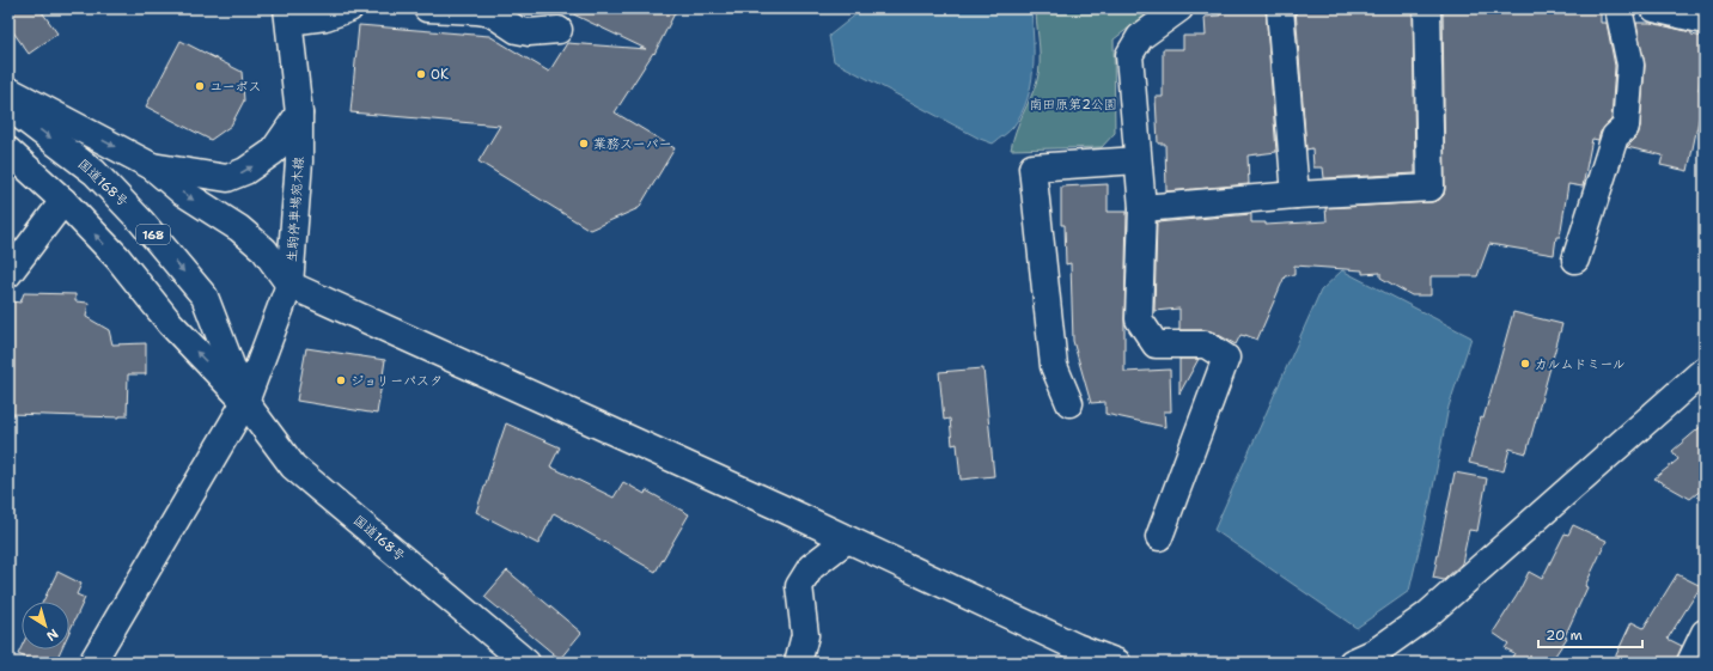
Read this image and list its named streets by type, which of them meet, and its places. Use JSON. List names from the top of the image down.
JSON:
{
  "streets": {
    "main road": ["国道168号", "生駒停車場宛木線", "168"]
  },
  "crossings": [
    ["国道168号", "生駒停車場宛木線"]
  ],
  "parks": ["南田原第2公園"],
  "places": [
    "OK",
    "ユーポス",
    "業務スーパー",
    "カルムドミール",
    "ジョリーパスタ"
  ],
  "scale_bar": "20 m",
  "north": "bottom right"
}
